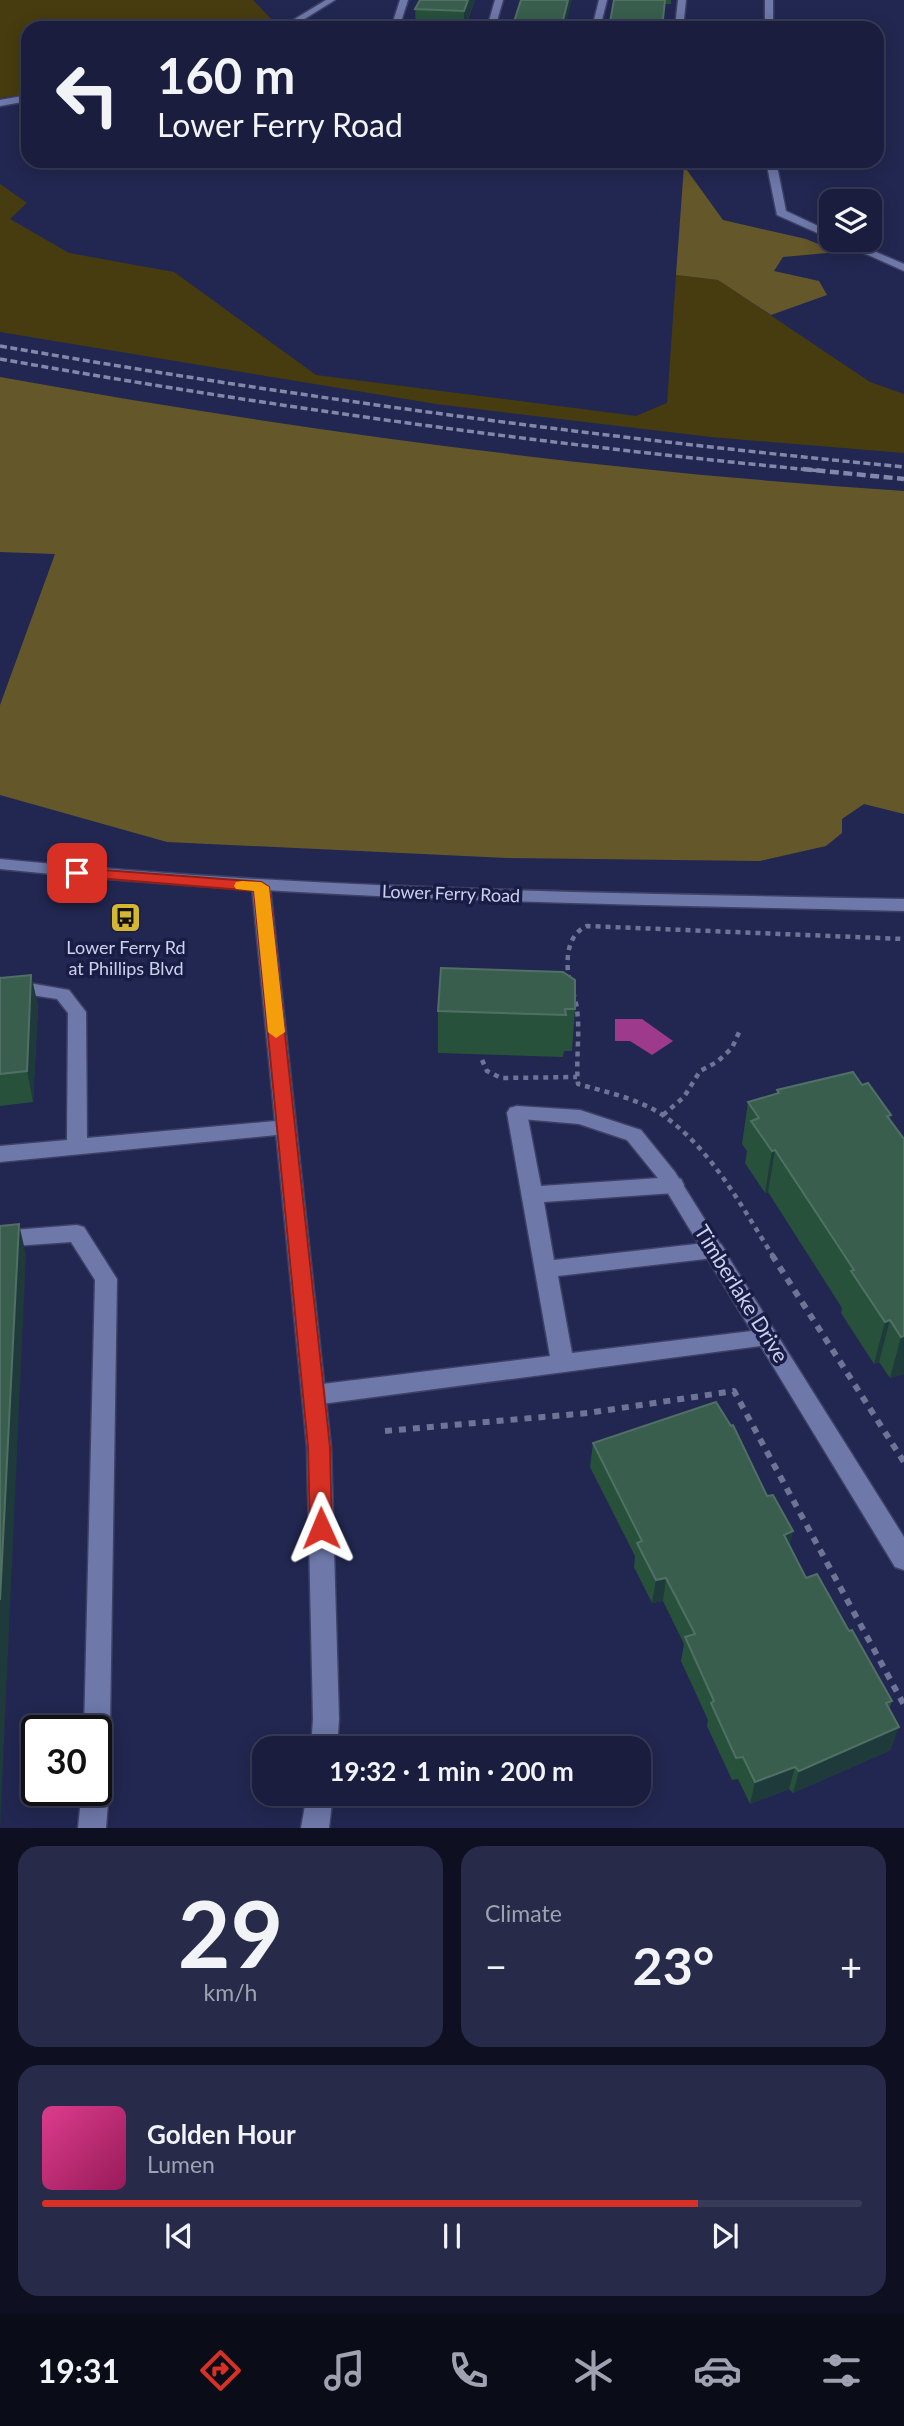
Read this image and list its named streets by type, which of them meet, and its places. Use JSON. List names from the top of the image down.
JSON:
{
  "streets": {
    "street": ["Lower Ferry Road", "Timberlake Drive"]
  },
  "places": {
    "bus stop": ["Lower Ferry Rd at Phillips Blvd"]
  },
  "page": {
    "turn": ["160 m", "Lower Ferry Road"],
    "limit": "30",
    "trip": "19:32 · 1 min · 200 m",
    "tile": [
      ["29", "km/h"],
      "Climate"
    ],
    "heat": ["−", "23°", "+"],
    "song": ["Golden Hour", "Lumen"],
    "tabs": "19:31"
  }
}
